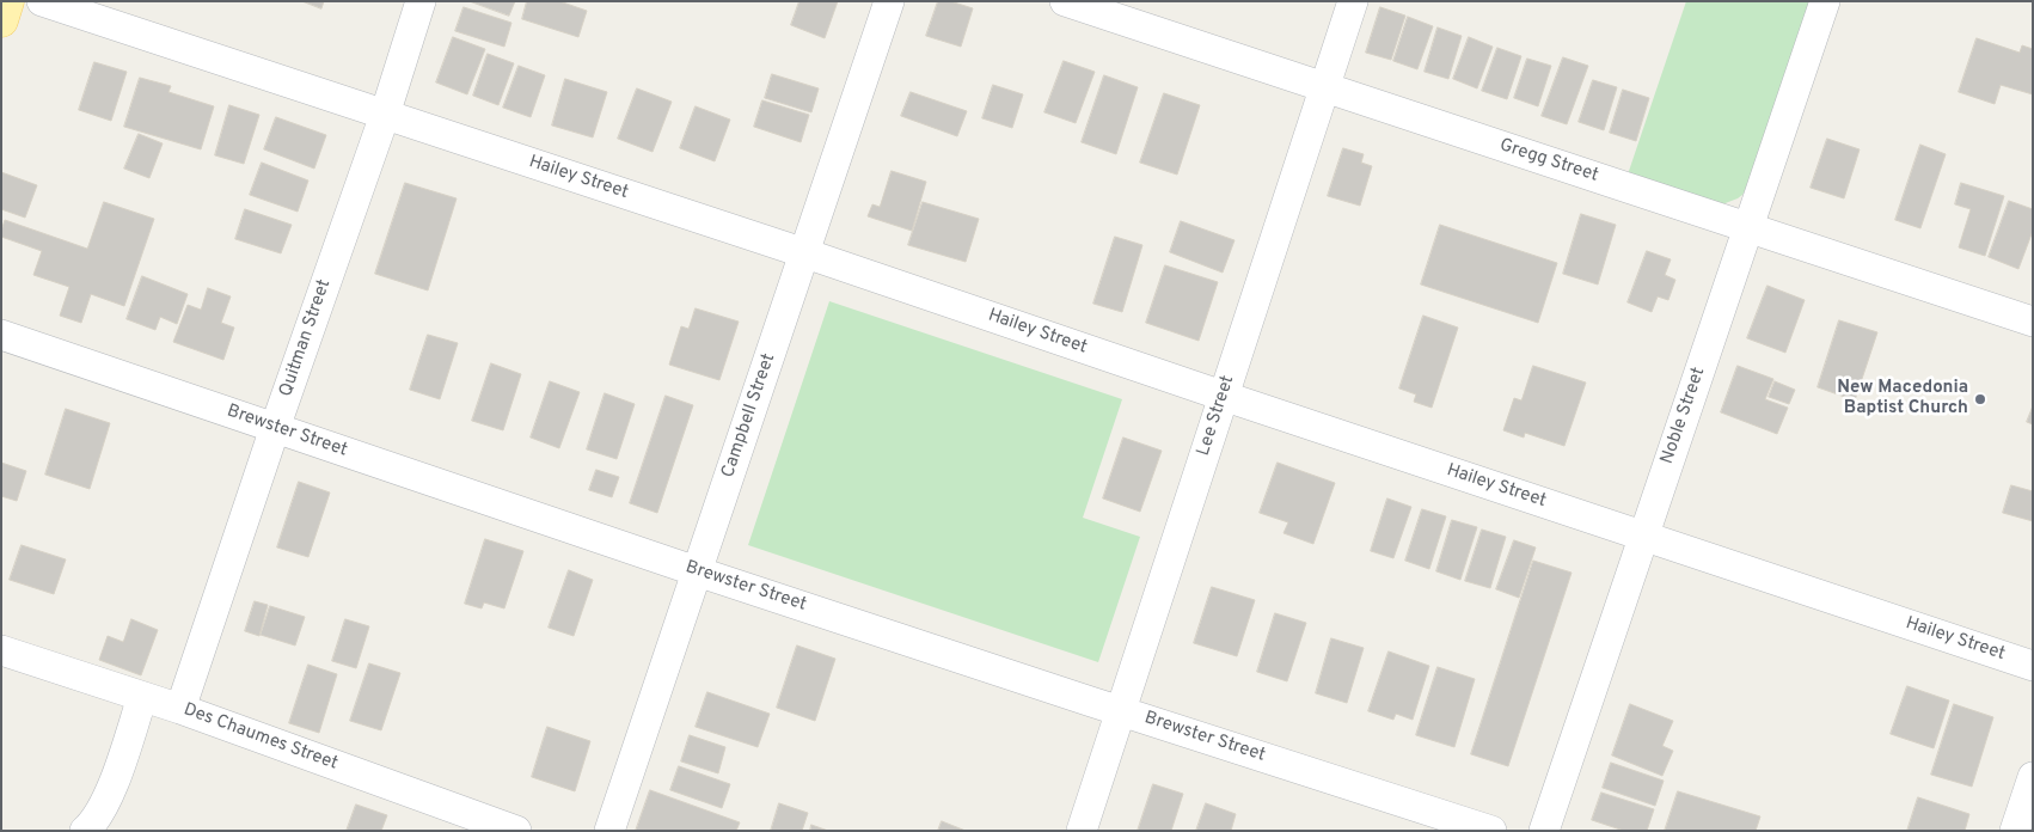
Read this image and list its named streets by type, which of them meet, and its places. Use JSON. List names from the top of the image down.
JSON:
{
  "streets": {
    "street": [
      "Gregg Street",
      "Hailey Street",
      "Quitman Street",
      "Campbell Street",
      "Lee Street",
      "Noble Street",
      "Brewster Street",
      "Des Chaumes Street"
    ]
  },
  "crossings": [
    ["Gregg Street", "Lee Street"],
    ["Gregg Street", "Noble Street"],
    ["Hailey Street", "Quitman Street"],
    ["Hailey Street", "Campbell Street"],
    ["Hailey Street", "Lee Street"],
    ["Hailey Street", "Noble Street"],
    ["Quitman Street", "Brewster Street"],
    ["Quitman Street", "Des Chaumes Street"],
    ["Campbell Street", "Brewster Street"],
    ["Lee Street", "Brewster Street"]
  ],
  "places": ["New Macedonia Baptist Church"]
}
